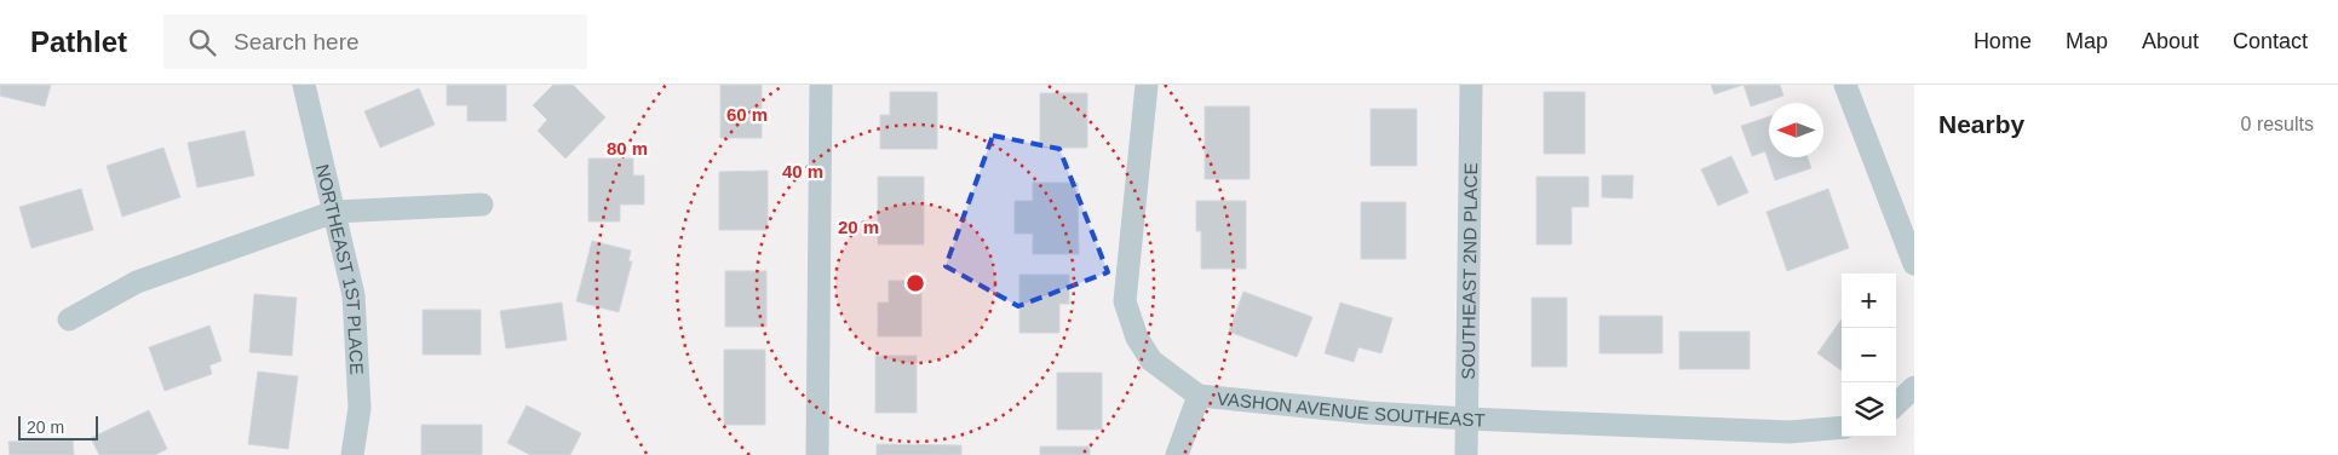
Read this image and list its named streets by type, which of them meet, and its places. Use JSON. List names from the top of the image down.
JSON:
{
  "streets": {
    "street": ["NORTHEAST 1ST PLACE", "SOUTHEAST 2ND PLACE", "VASHON AVENUE SOUTHEAST"]
  },
  "crossings": [
    ["SOUTHEAST 2ND PLACE", "VASHON AVENUE SOUTHEAST"]
  ],
  "scale_bar": "20 m",
  "north": "left",
  "page": {
    "header": "Pathlet",
    "search": "Search here",
    "nav": [
      "Home",
      "Map",
      "About",
      "Contact"
    ],
    "heading": ["Nearby", "0 results"],
    "map_buttons": ["+", "−"],
    "scale": "20 m"
  },
  "rings": [
    "60 m",
    "80 m",
    "40 m",
    "20 m"
  ]
}
